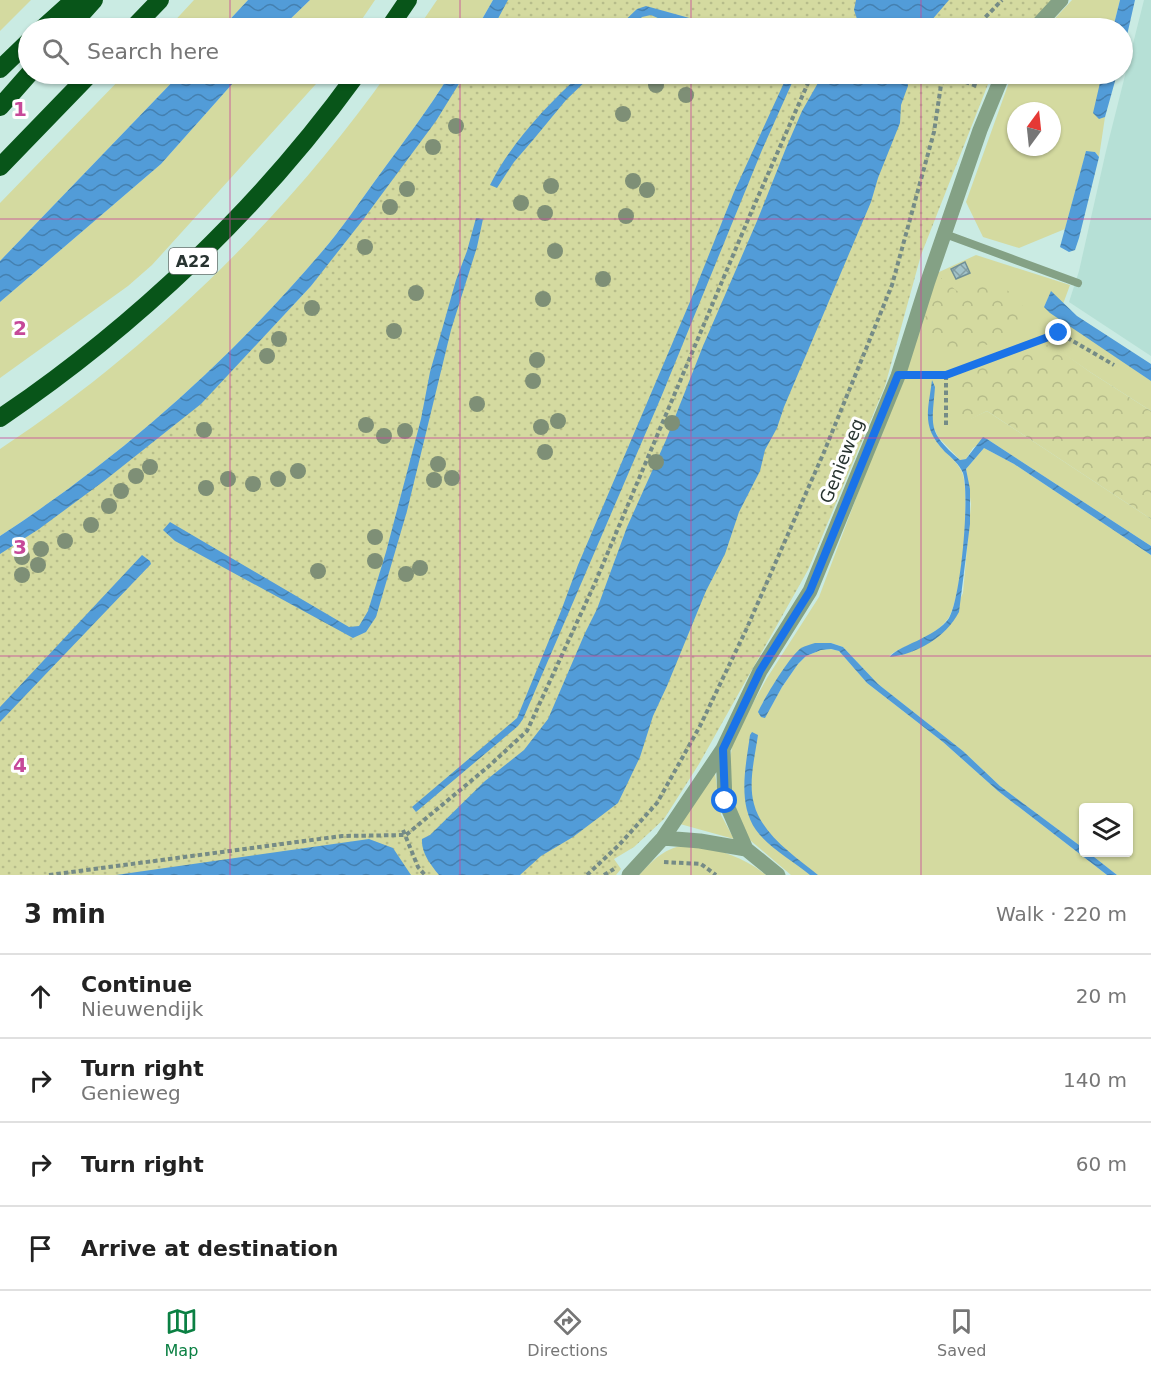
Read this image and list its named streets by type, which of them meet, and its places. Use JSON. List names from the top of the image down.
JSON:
{
  "streets": {
    "highway": ["A22"],
    "street": ["Genieweg"]
  },
  "north": "top",
  "page": {
    "search": "Search here",
    "heading": ["3 min", "Walk · 220 m"],
    "list": [
      ["Continue", "Nieuwendijk", "20 m"],
      ["Turn right", "Genieweg", "140 m"],
      ["Turn right", "60 m"],
      "Arrive at destination"
    ],
    "nav": ["Map", "Directions", "Saved"]
  },
  "grid": {
    "rows": [
      "1",
      "2",
      "3",
      "4"
    ]
  }
}
